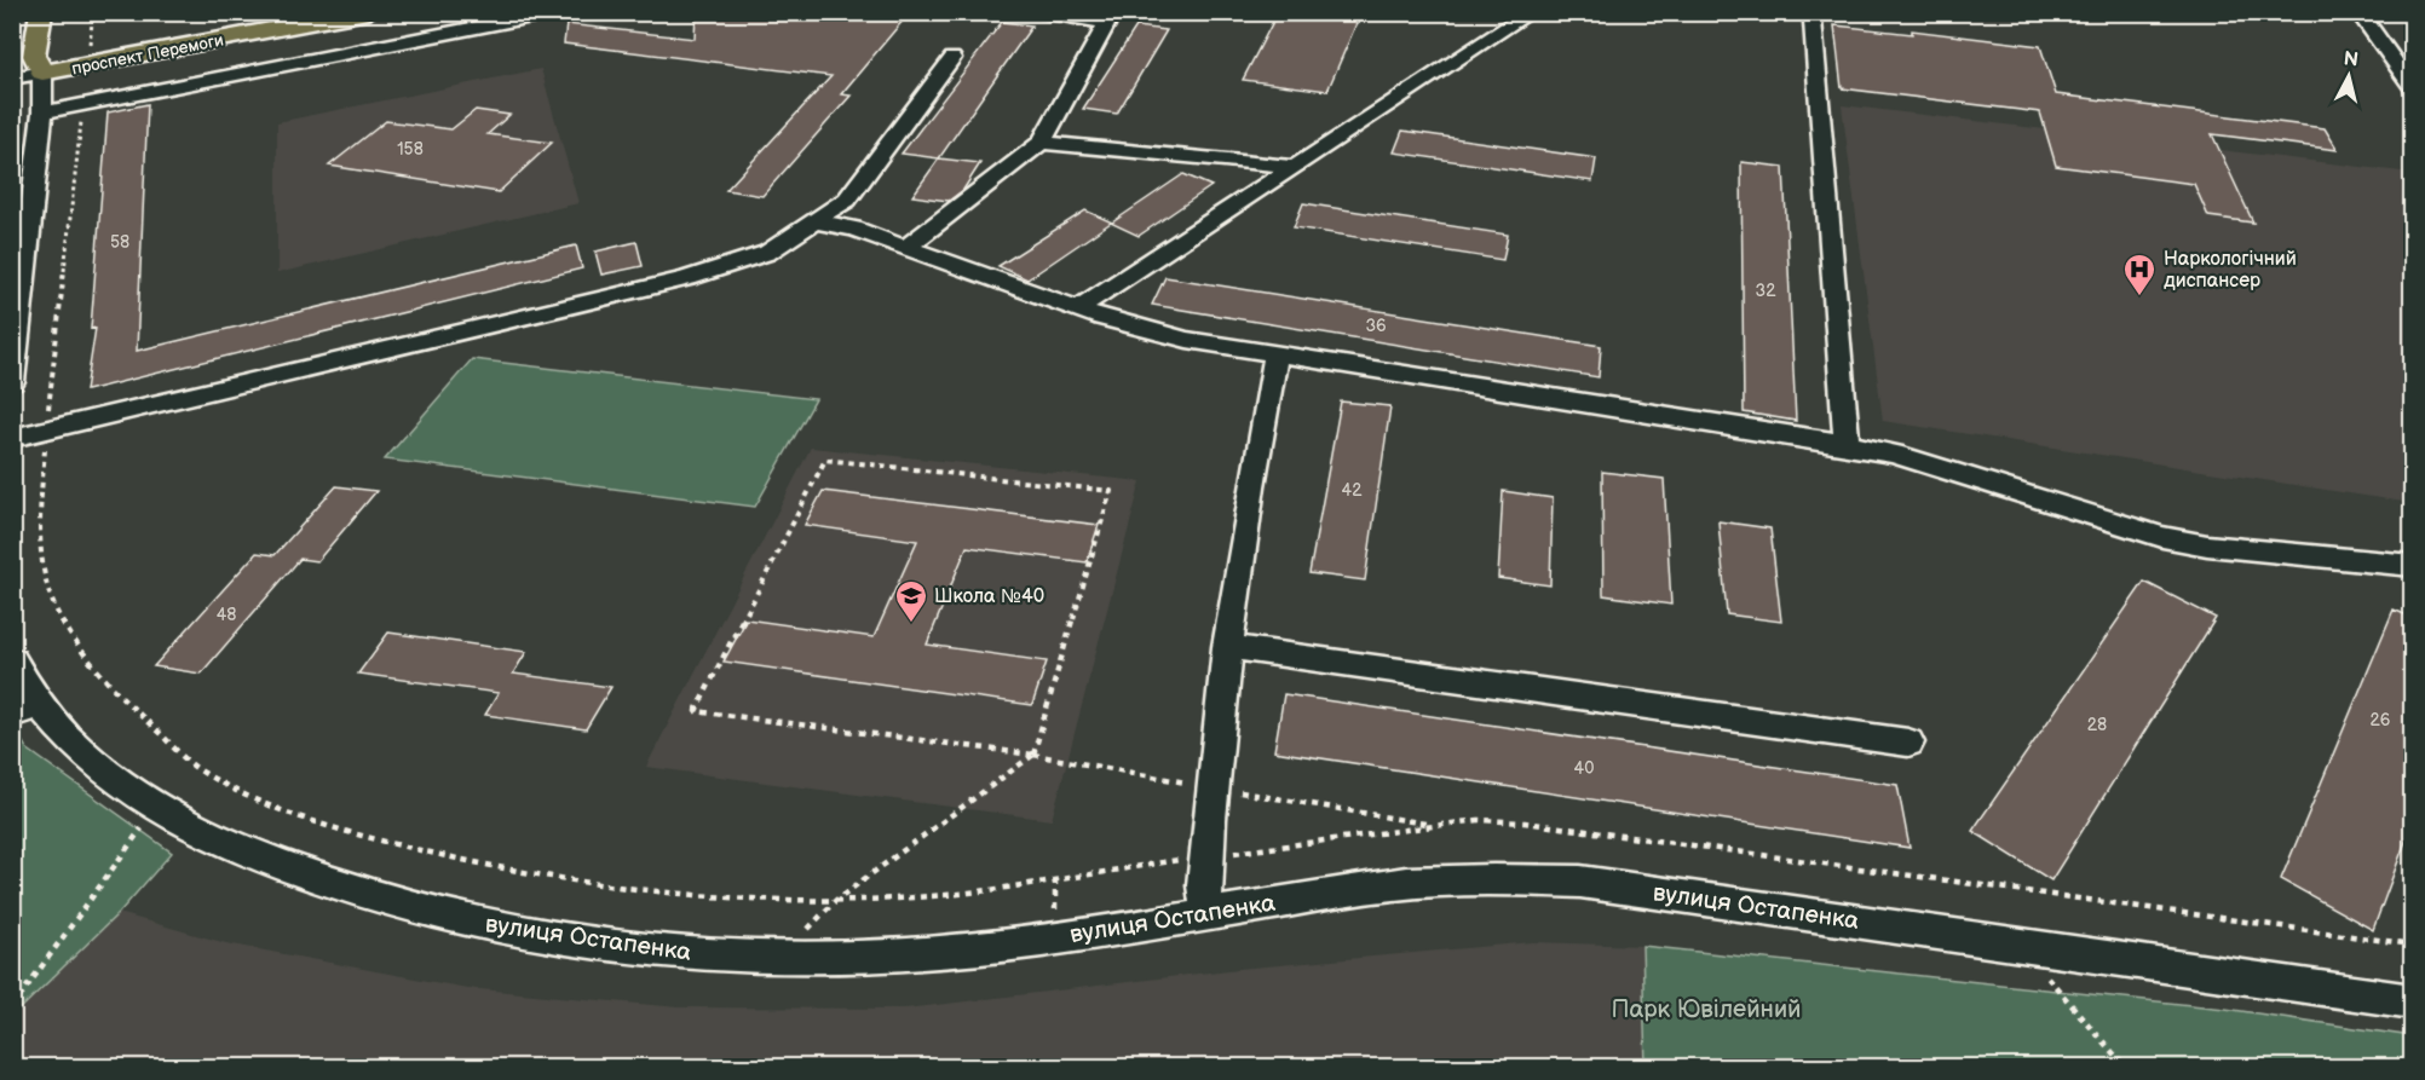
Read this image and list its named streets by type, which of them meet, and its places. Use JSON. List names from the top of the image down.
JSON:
{
  "streets": {
    "main road": ["проспект Перемоги"],
    "street": ["вулиця Остапенка"]
  },
  "parks": ["Парк Ювілейний"],
  "places": {
    "hospital": ["Наркологічний диспансер"],
    "school or university": ["Школа №40"]
  },
  "house_numbers": [
    "158",
    "58",
    "32",
    "36",
    "42",
    "48",
    "26",
    "28",
    "40"
  ],
  "north": "top"
}
